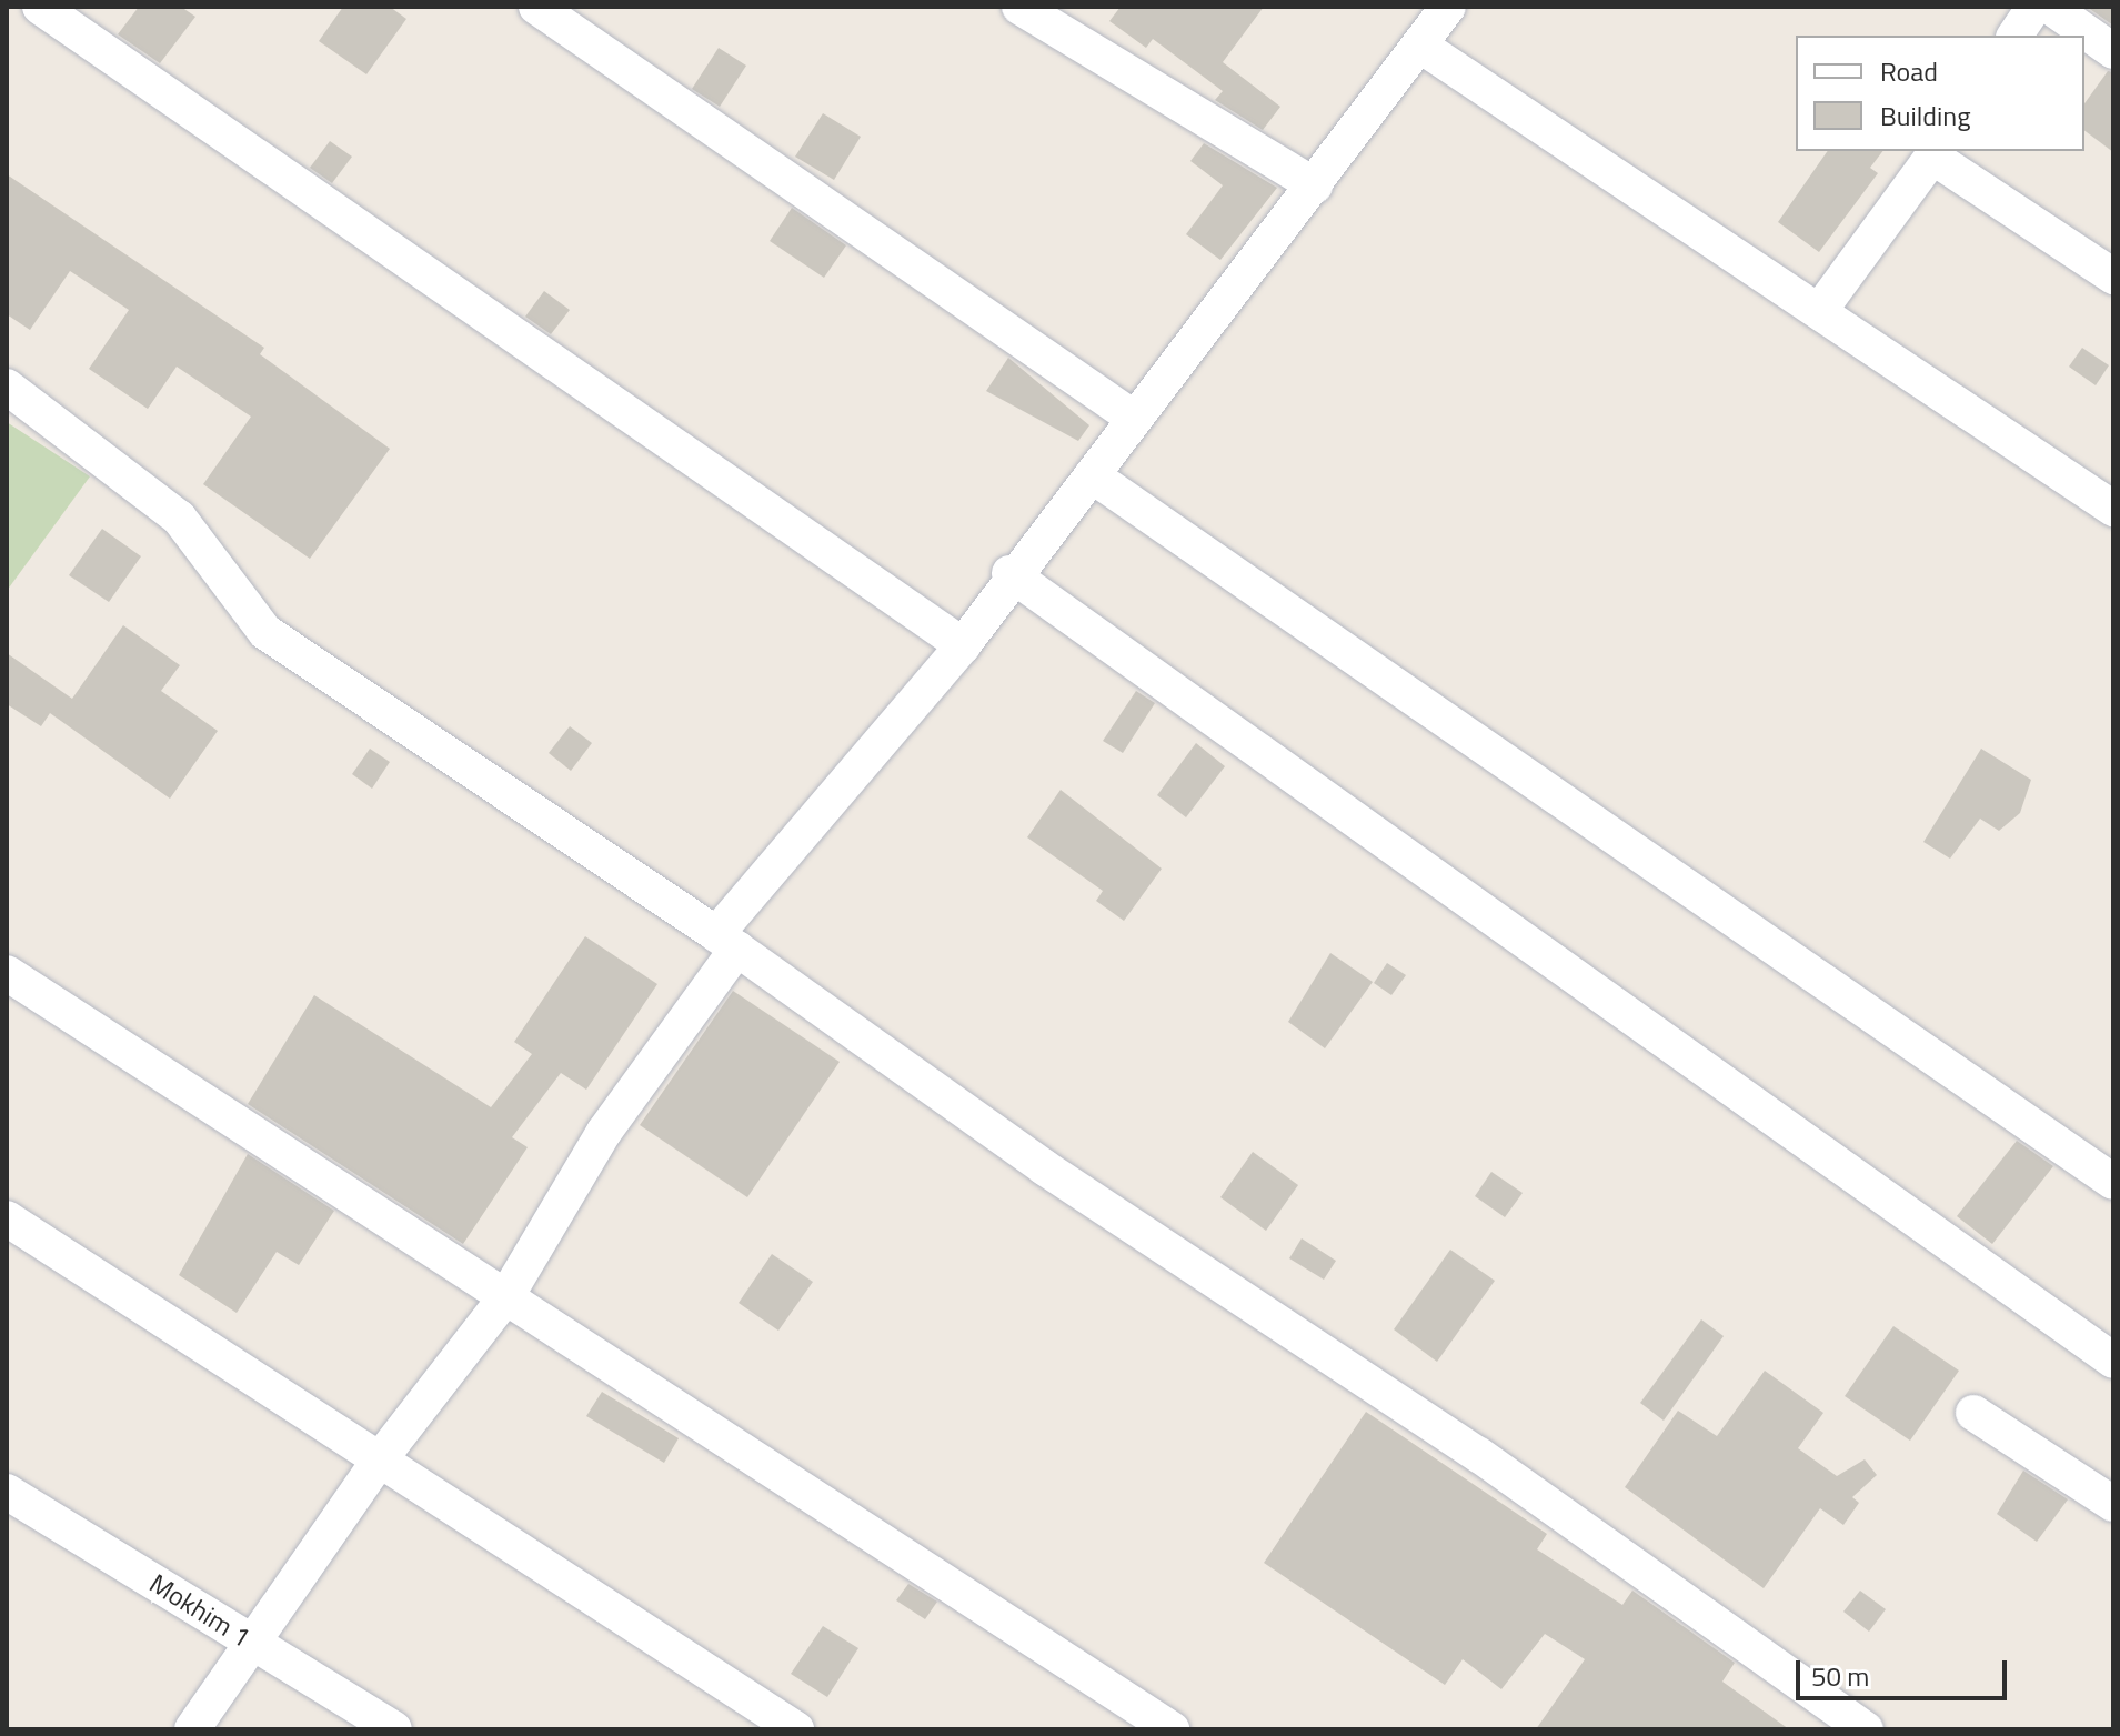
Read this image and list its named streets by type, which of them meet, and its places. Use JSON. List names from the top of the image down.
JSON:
{
  "streets": {
    "street": ["Mokhim 1"]
  },
  "legend": ["Road", "Building"],
  "scale_bar": "50 m"
}
